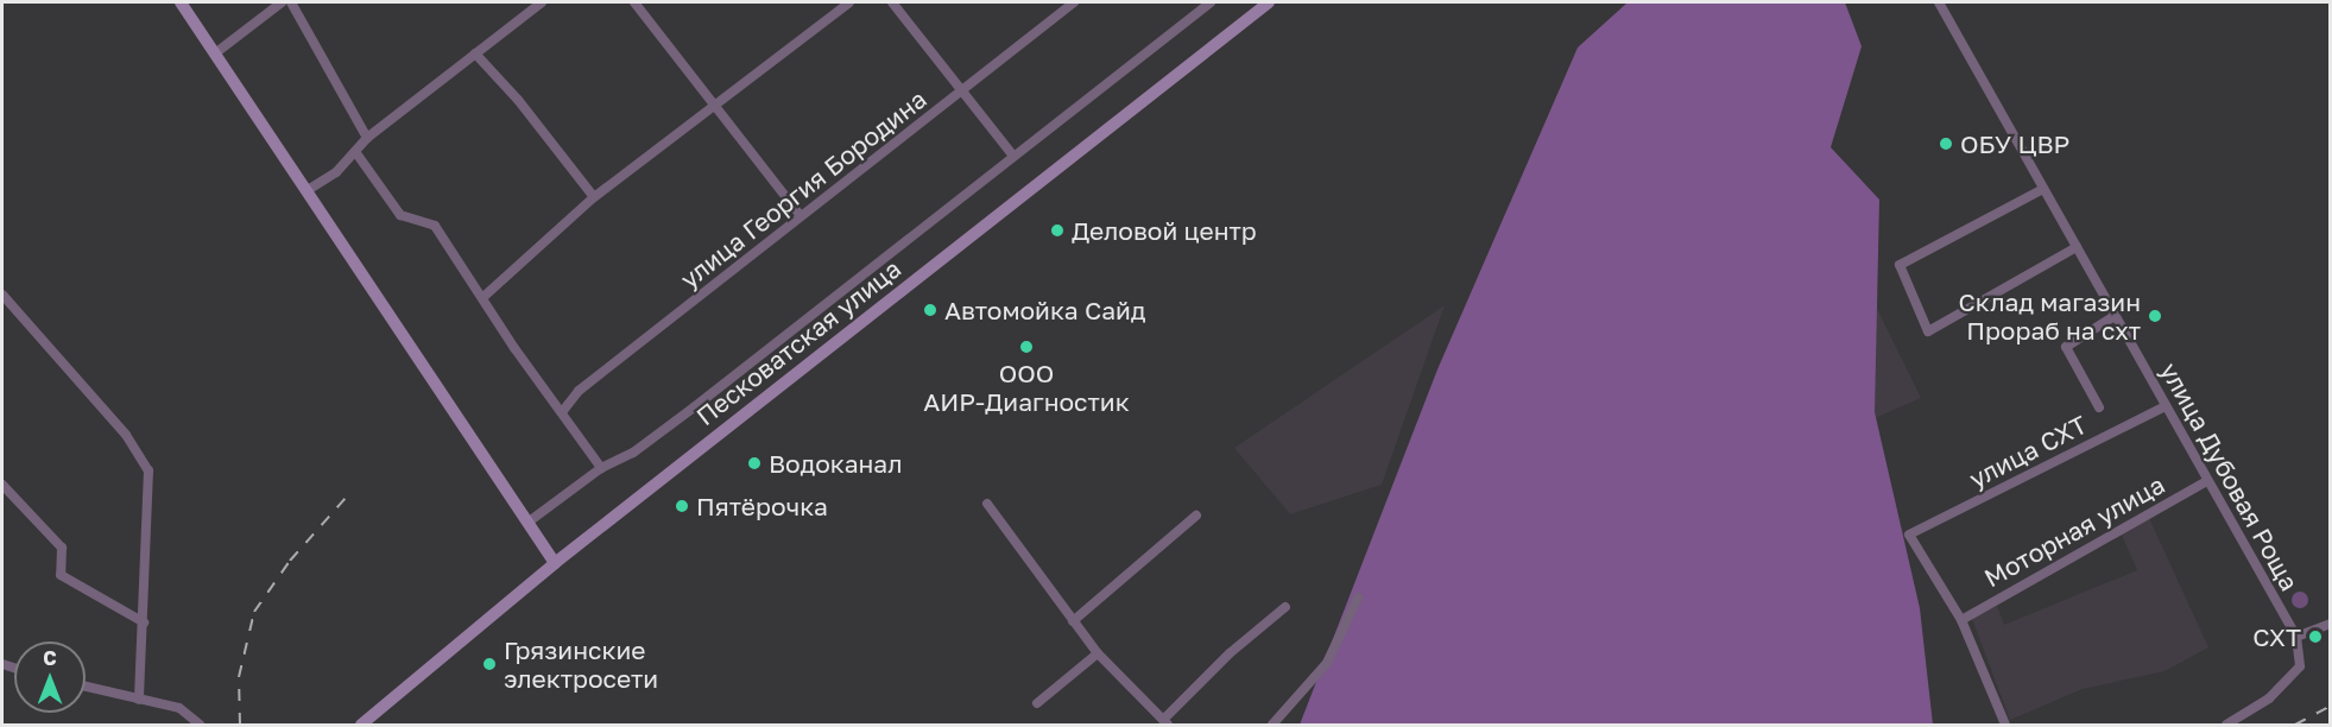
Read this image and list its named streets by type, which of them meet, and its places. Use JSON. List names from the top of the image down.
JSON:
{
  "streets": {
    "main road": ["Песковатская улица"],
    "street": [
      "улица Георгия Бородина",
      "улица СХТ",
      "улица Дубовая Роща",
      "Моторная улица"
    ]
  },
  "crossings": [
    ["улица СХТ", "улица Дубовая Роща"],
    ["улица СХТ", "Моторная улица"],
    ["улица Дубовая Роща", "Моторная улица"]
  ],
  "places": [
    "ОБУ ЦВР",
    "Деловой центр",
    "Автомойка Сайд",
    "Склад магазин Прораб на схт",
    "ООО АИР-Диагностик",
    "Водоканал",
    "Пятёрочка",
    "СХТ",
    "Грязинские электросети"
  ],
  "north": "top"
}
